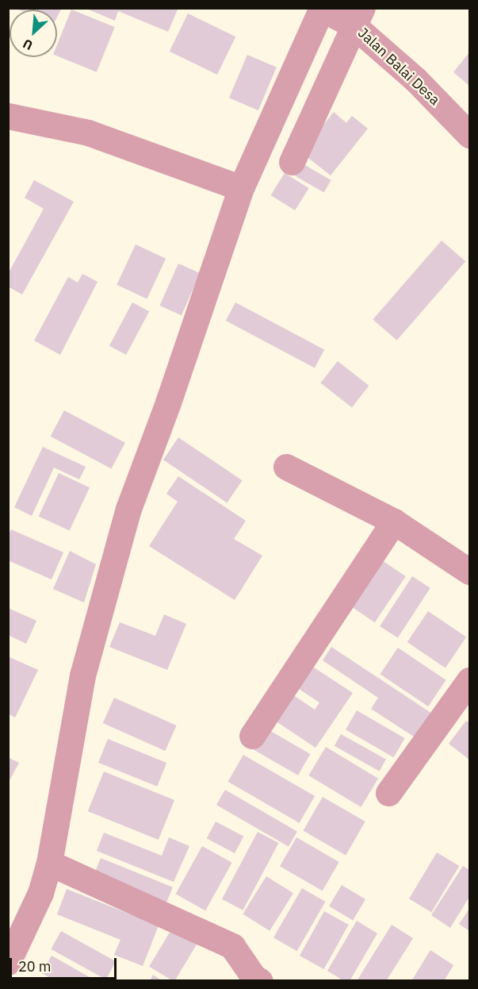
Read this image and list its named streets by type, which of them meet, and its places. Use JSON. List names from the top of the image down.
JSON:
{
  "streets": {
    "street": ["Jalan Balai Desa"]
  },
  "scale_bar": "20 m",
  "north": "bottom left"
}
